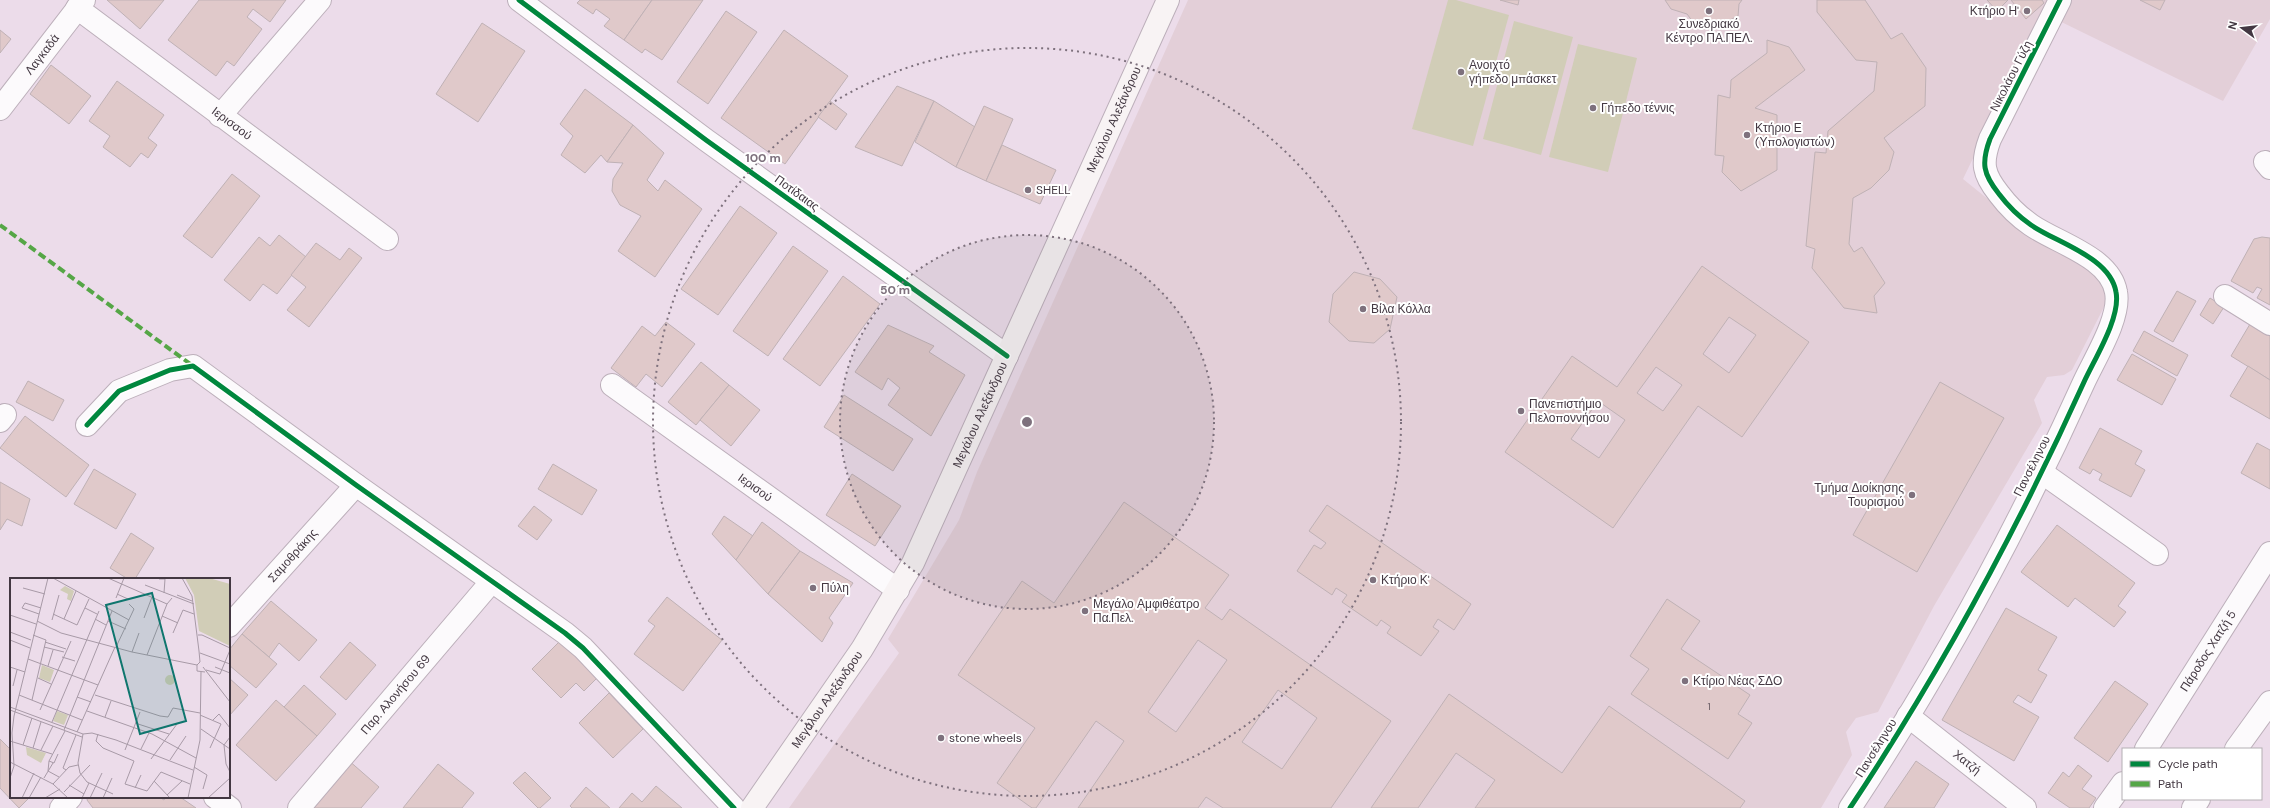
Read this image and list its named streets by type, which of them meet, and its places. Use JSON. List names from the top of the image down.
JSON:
{
  "streets": {
    "main road": ["Μεγάλου Αλεξάνδρου"],
    "street": [
      "Λαγκαδά",
      "Νικολάου Γύζη",
      "Ιερισσού",
      "Ποτίδαιας",
      "Πανσέληνου",
      "Ιερισού",
      "Σαμοθράκης",
      "Πάροδος Χατζή 5",
      "Παρ. Αλονήσου 69",
      "Χατζή"
    ]
  },
  "crossings": [
    ["Λαγκαδά", "Ιερισσού"],
    ["Νικολάου Γύζη", "Πανσέληνου"],
    ["Μεγάλου Αλεξάνδρου", "Ποτίδαιας"],
    ["Μεγάλου Αλεξάνδρου", "Ιερισού"],
    ["Πανσέληνου", "Χατζή"]
  ],
  "places": [
    "Συνεδριακό Κέντρο ΠΑ.ΠΕΛ.",
    "Κτήριο Η'",
    "Ανοιχτό γήπεδο μπάσκετ",
    "Γήπεδο τέννις",
    "Κτήριο Ε (Υπολογιστών)",
    "SHELL",
    "Βίλα Κόλλα",
    "Πανεπιστήμιο Πελοποννήσου",
    "Τμήμα Διοίκησης Τουρισμού",
    "Κτήριο Κ'",
    "Πύλη",
    "Μεγάλο Αμφιθέατρο Πα.Πελ.",
    "Κτίριο Νέας ΣΔΟ",
    "stone wheels"
  ],
  "house_numbers": ["1"],
  "legend": ["Cycle path", "Path"],
  "north": "left",
  "rings": ["100 m", "50 m"]
}
